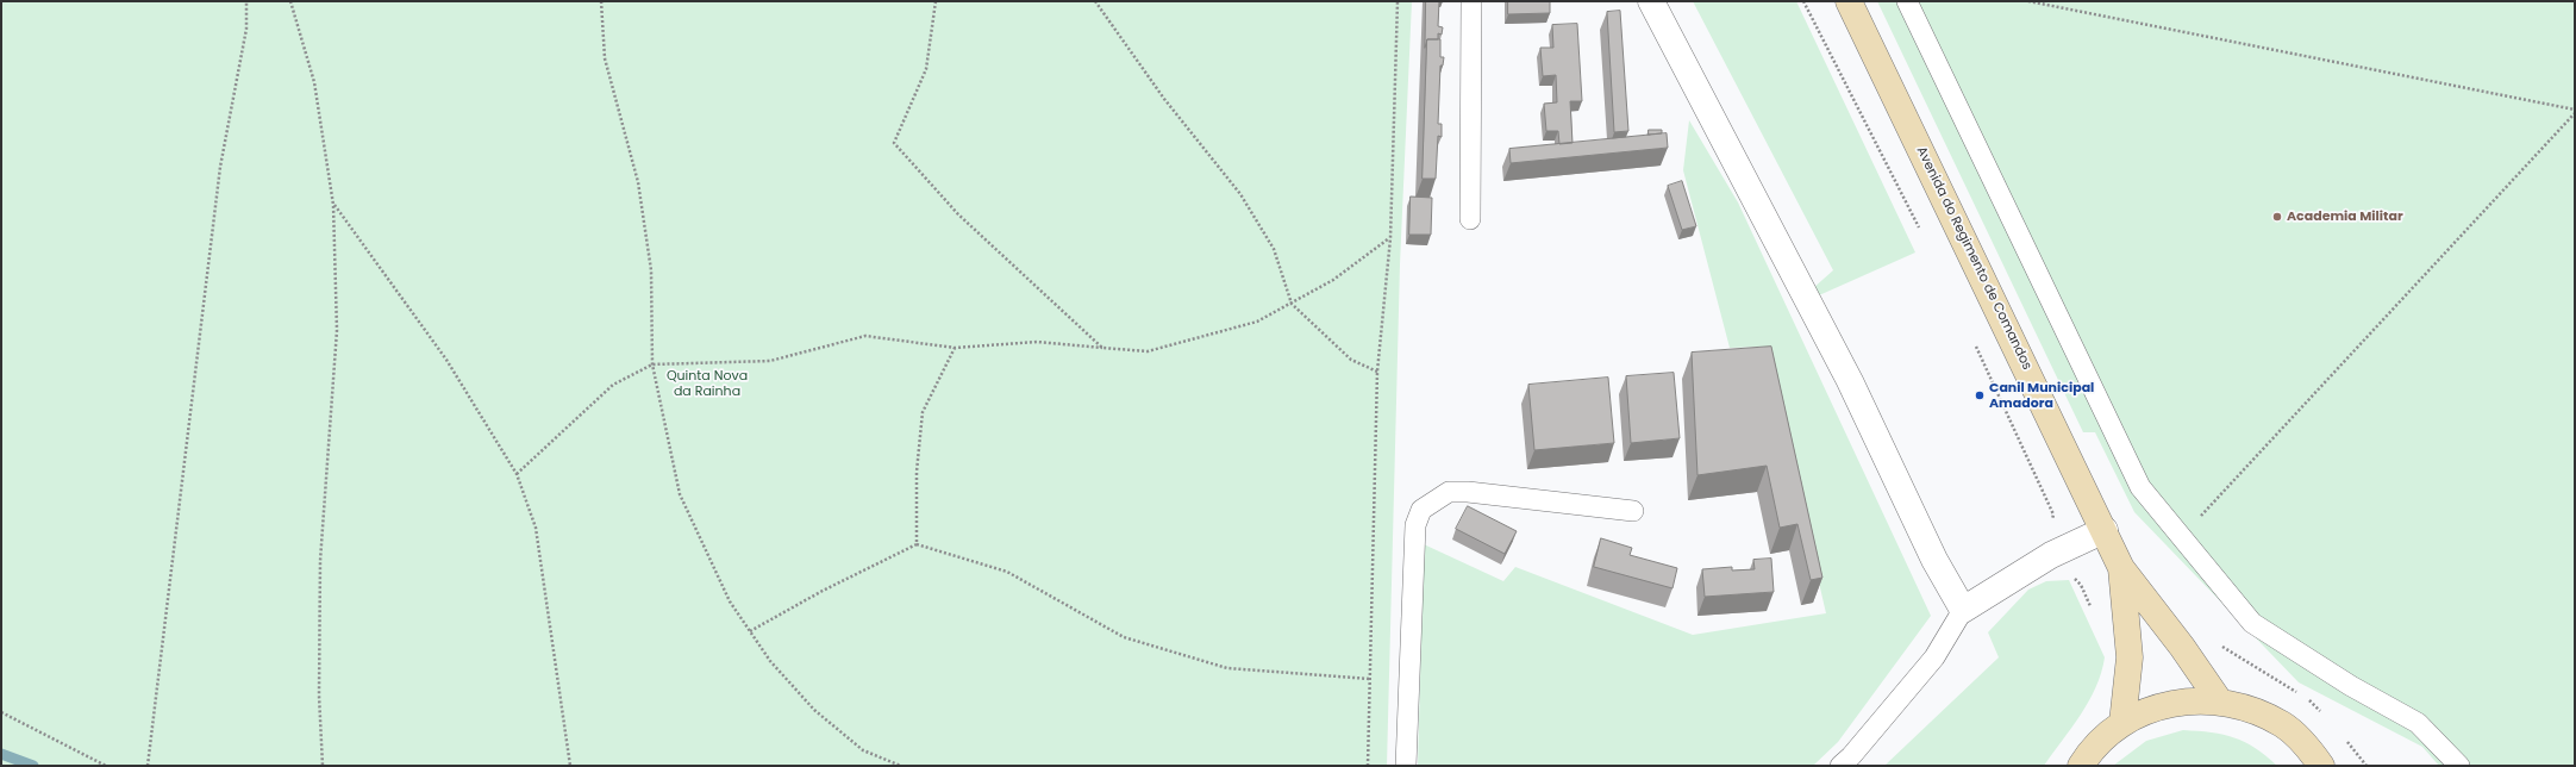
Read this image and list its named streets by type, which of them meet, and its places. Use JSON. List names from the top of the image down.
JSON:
{
  "streets": {
    "main road": ["Avenida do Regimento de Comandos"]
  },
  "parks": ["Quinta Nova da Rainha"],
  "places": ["Academia Militar", "Canil Municipal Amadora"]
}
